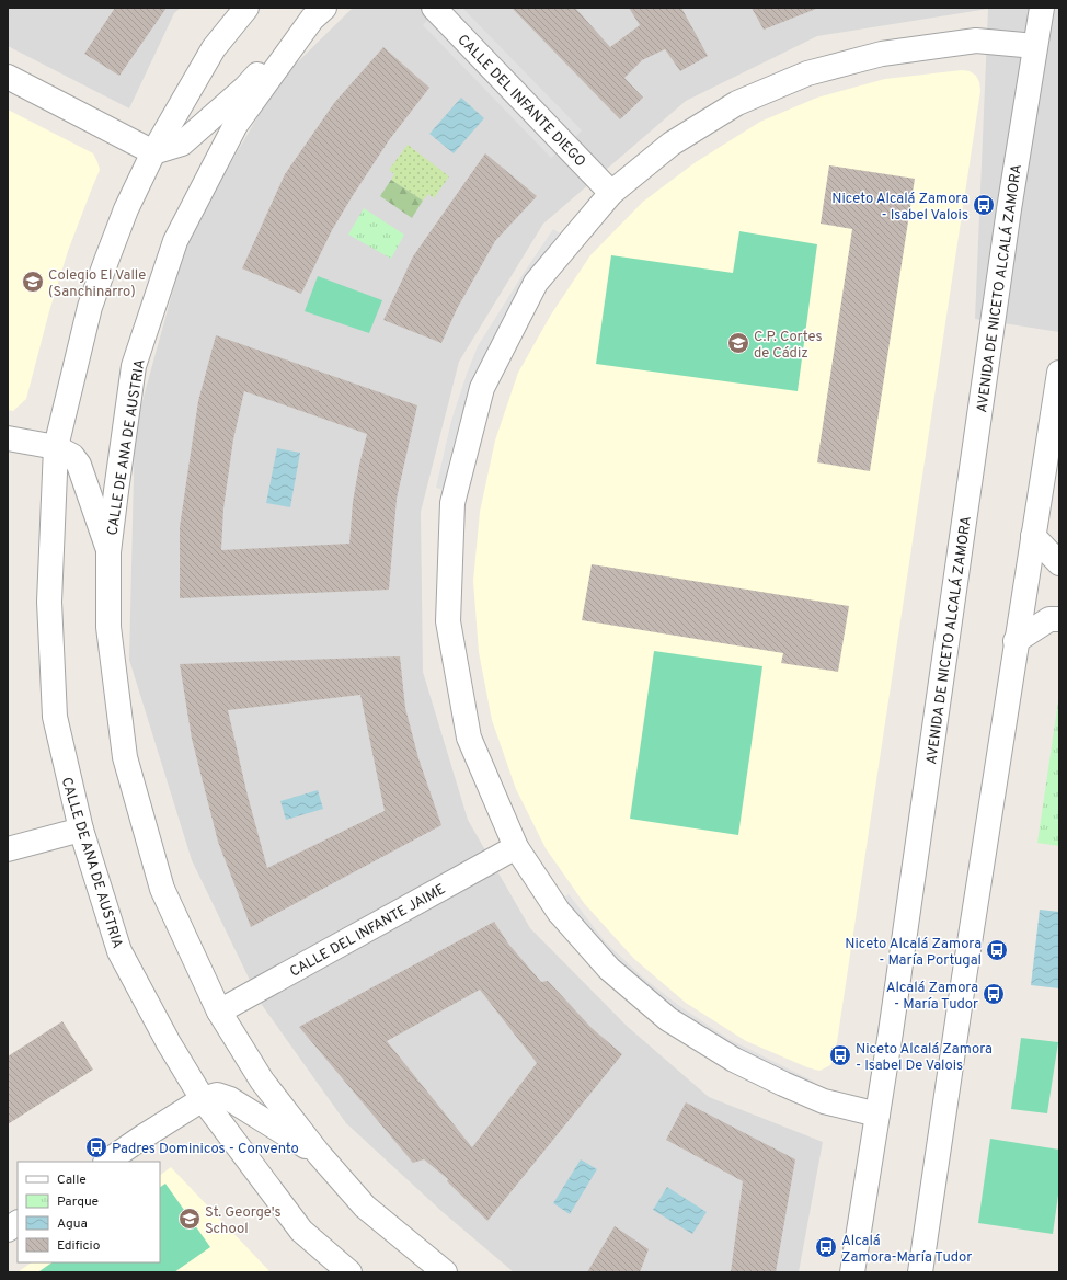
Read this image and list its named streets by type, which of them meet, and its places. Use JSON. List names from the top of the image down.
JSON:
{
  "streets": {
    "street": [
      "CALLE DEL INFANTE DIEGO",
      "AVENIDA DE NICETO ALCALÁ ZAMORA",
      "CALLE DE ANA DE AUSTRIA",
      "CALLE DEL INFANTE JAIME"
    ]
  },
  "crossings": [
    ["CALLE DE ANA DE AUSTRIA", "CALLE DEL INFANTE JAIME"]
  ],
  "places": {
    "bus stop": [
      "Niceto Alcalá Zamora - Isabel Valois",
      "Niceto Alcalá Zamora - María Portugal",
      "Alcalá Zamora - María Tudor",
      "Niceto Alcalá Zamora - Isabel De Valois",
      "Padres Dominicos - Convento",
      "Alcalá Zamora-María Tudor"
    ],
    "school or university": ["Colegio El Valle (Sanchinarro)", "C.P. Cortes de Cádiz", "St. George's School"]
  },
  "legend": [
    "Calle",
    "Parque",
    "Agua",
    "Edificio"
  ]
}
